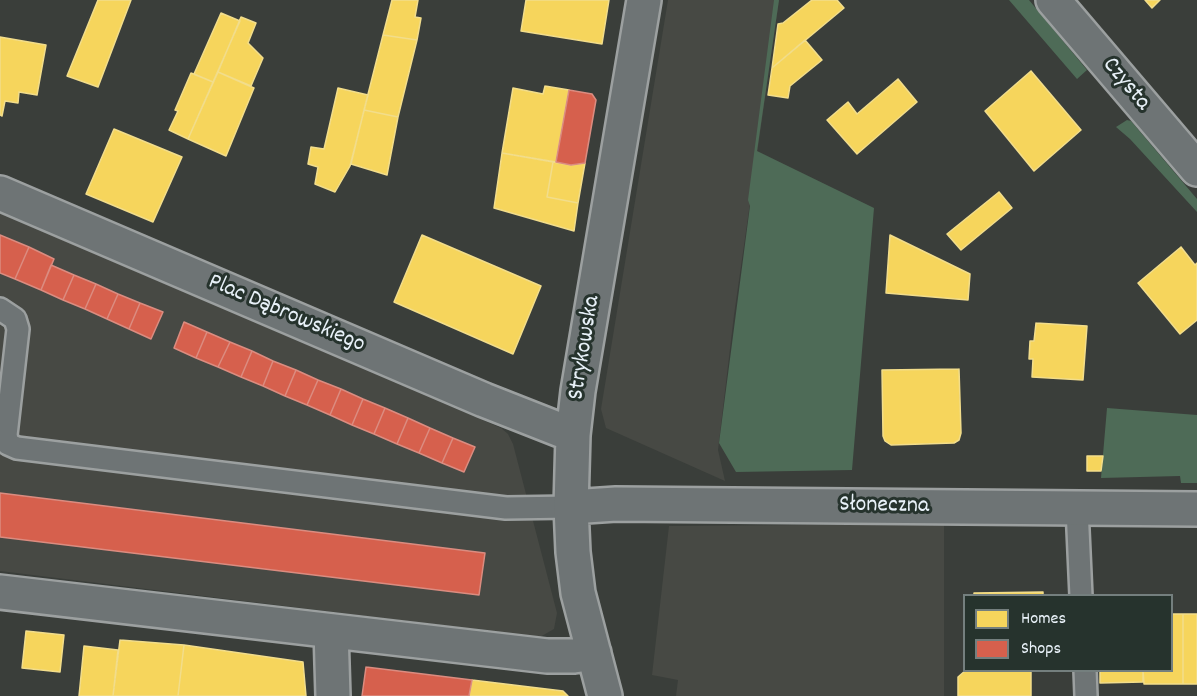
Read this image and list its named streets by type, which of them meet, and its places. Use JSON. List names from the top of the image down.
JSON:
{
  "streets": {
    "street": [
      "Czysta",
      "Plac Dąbrowskiego",
      "Strykowska",
      "Słoneczna"
    ]
  },
  "crossings": [
    ["Plac Dąbrowskiego", "Strykowska"],
    ["Strykowska", "Słoneczna"]
  ],
  "legend": ["Homes", "Shops"]
}
